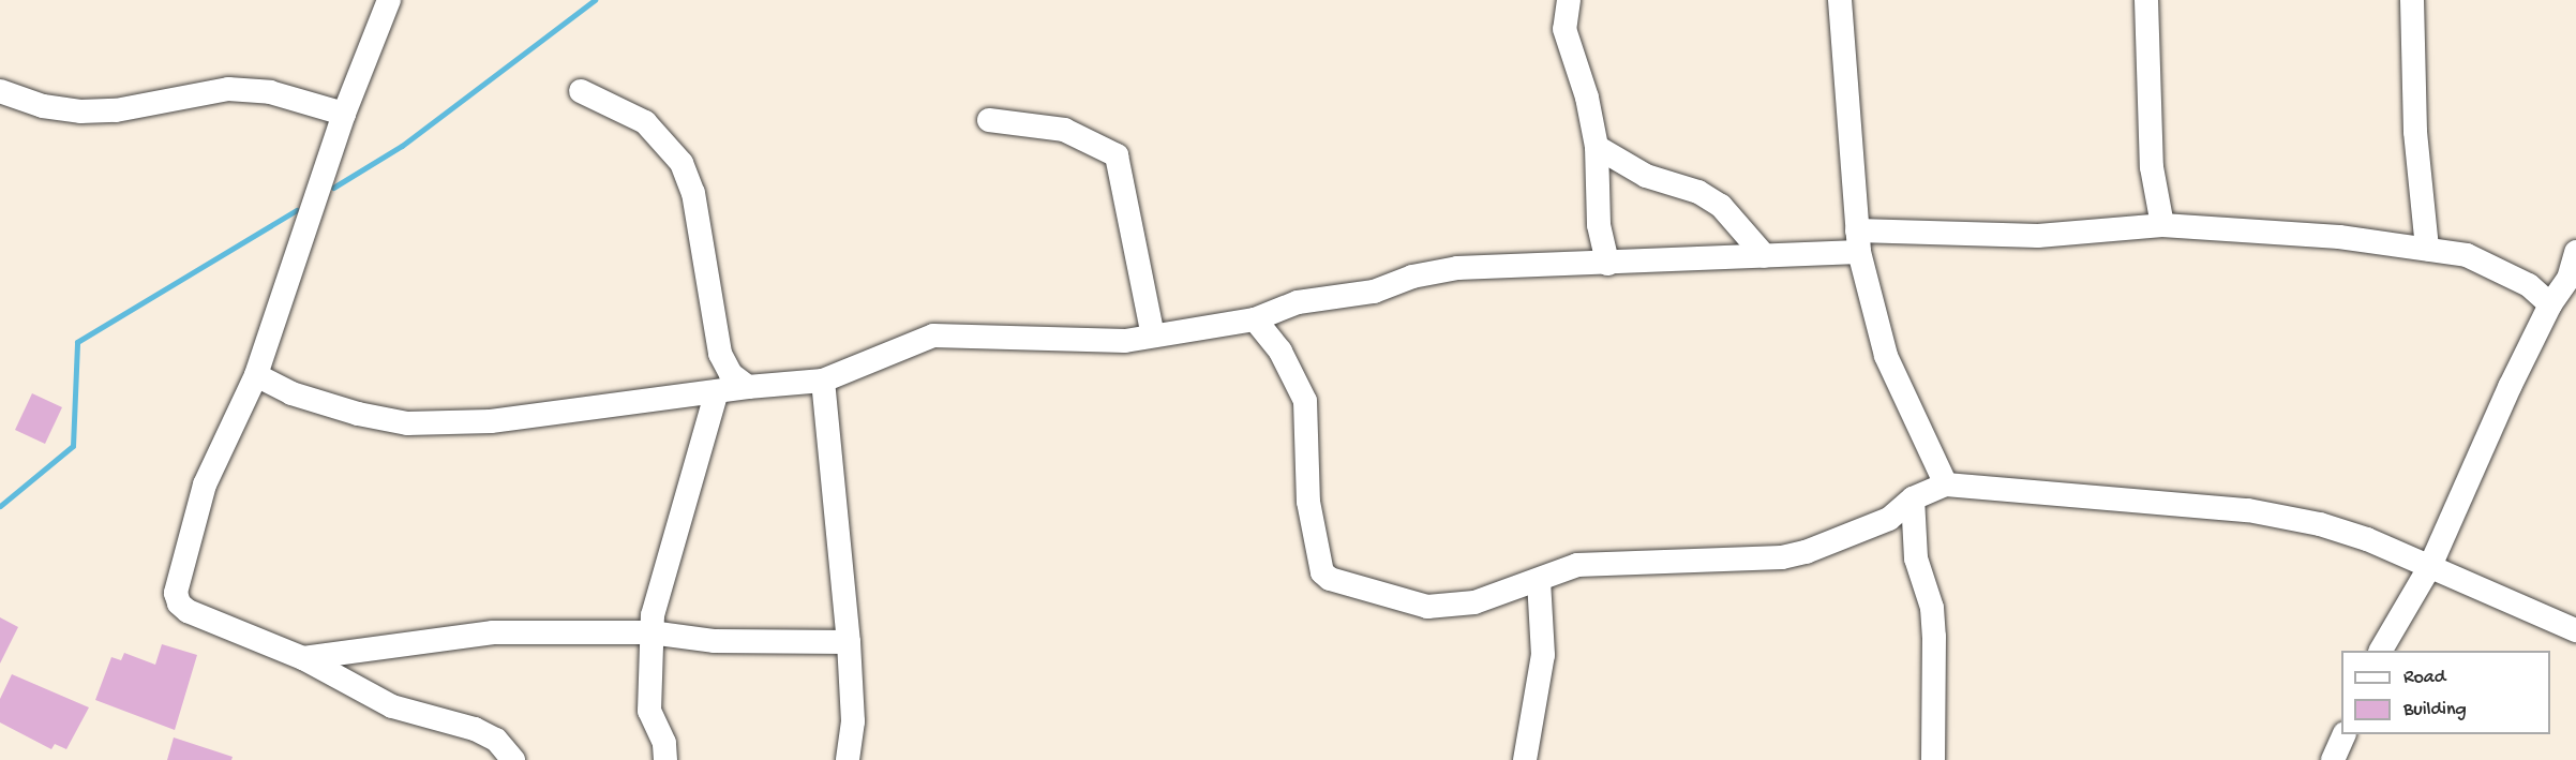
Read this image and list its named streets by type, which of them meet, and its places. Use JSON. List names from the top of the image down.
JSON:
{
  "legend": ["Road", "Building"]
}
